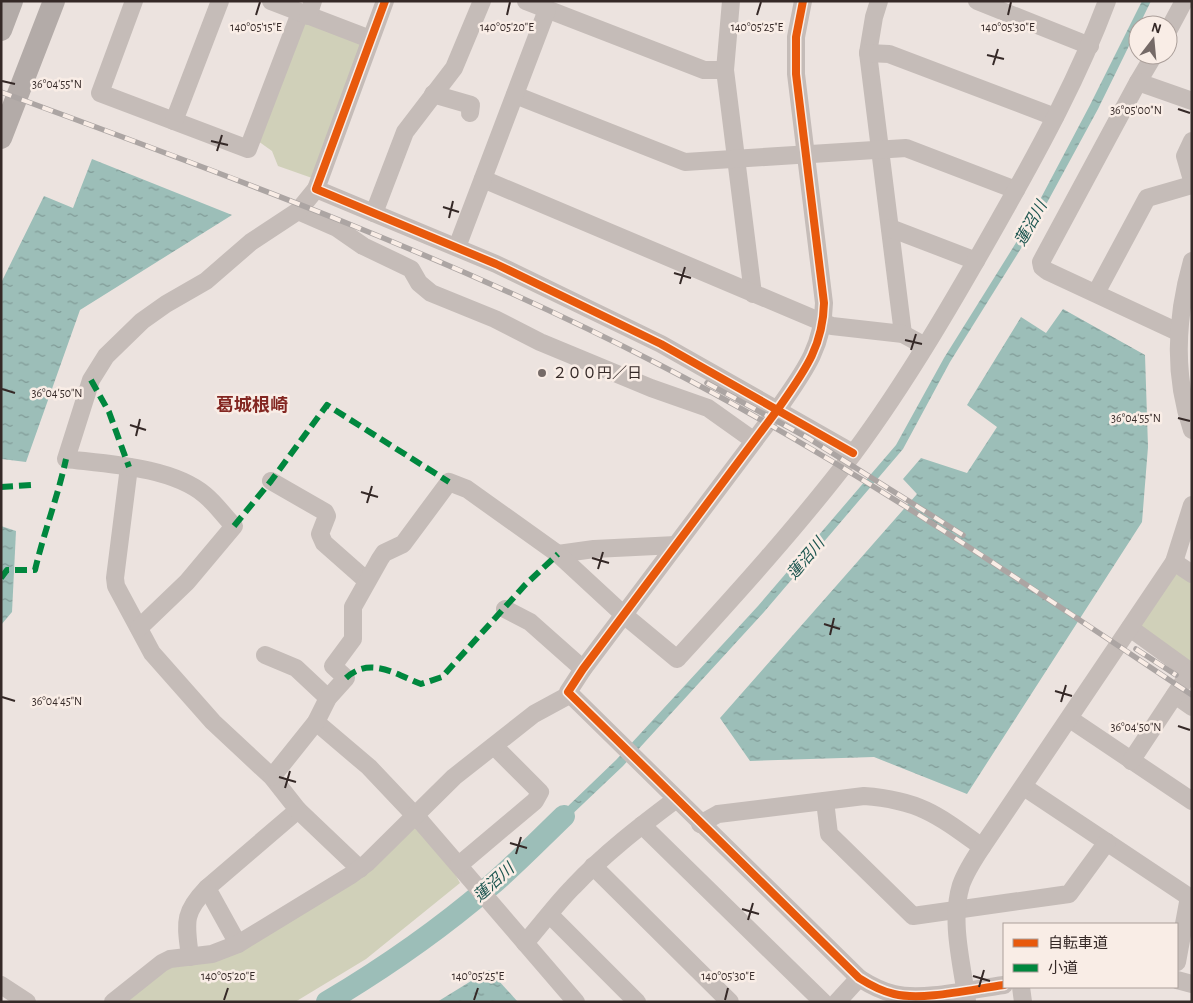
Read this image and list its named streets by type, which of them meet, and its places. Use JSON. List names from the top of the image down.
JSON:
{
  "districts": ["葛城根崎"],
  "water": ["蓮沼川"],
  "places": ["２００円／日"],
  "legend": ["自転車道", "小道"],
  "north": "top",
  "coordinates": [
    "140°05'15\"E",
    "140°05'20\"E",
    "140°05'25\"E",
    "140°05'30\"E",
    "36°04'55\"N",
    "36°05'00\"N",
    "36°04'50\"N",
    "36°04'45\"N"
  ]
}
